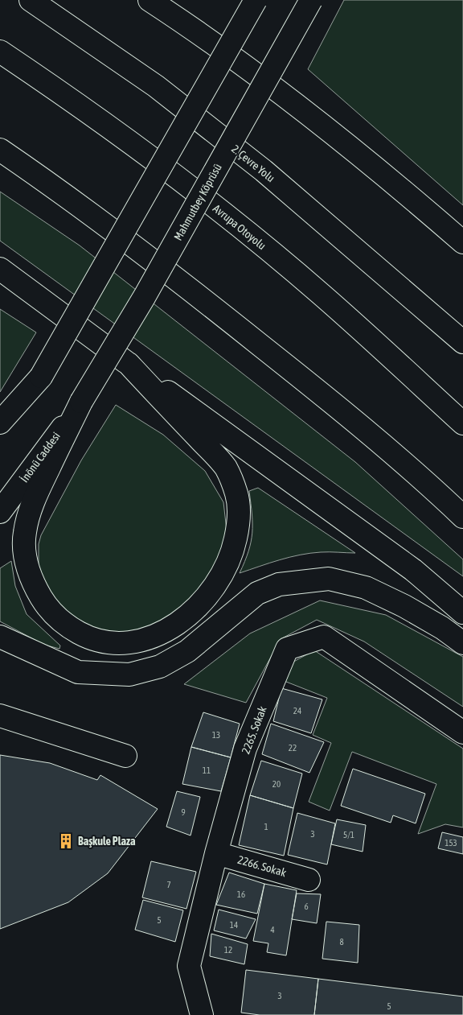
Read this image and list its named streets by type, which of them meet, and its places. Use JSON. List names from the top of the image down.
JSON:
{
  "streets": {
    "main road": [
      "2. Çevre Yolu",
      "Mahmutbey Köprüsü",
      "Avrupa Otoyolu",
      "İnönü Caddesi",
      "2265. Sokak",
      "2266. Sokak"
    ]
  },
  "crossings": [
    ["Mahmutbey Köprüsü", "İnönü Caddesi"],
    ["2265. Sokak", "2266. Sokak"]
  ],
  "places": {
    "building": ["Başkule Plaza"]
  },
  "house_numbers": [
    "24",
    "13",
    "22",
    "11",
    "20",
    "9",
    "1",
    "3",
    "5/1",
    "153",
    "7",
    "16",
    "6",
    "5",
    "14",
    "4",
    "8",
    "12",
    "3",
    "5"
  ]
}
